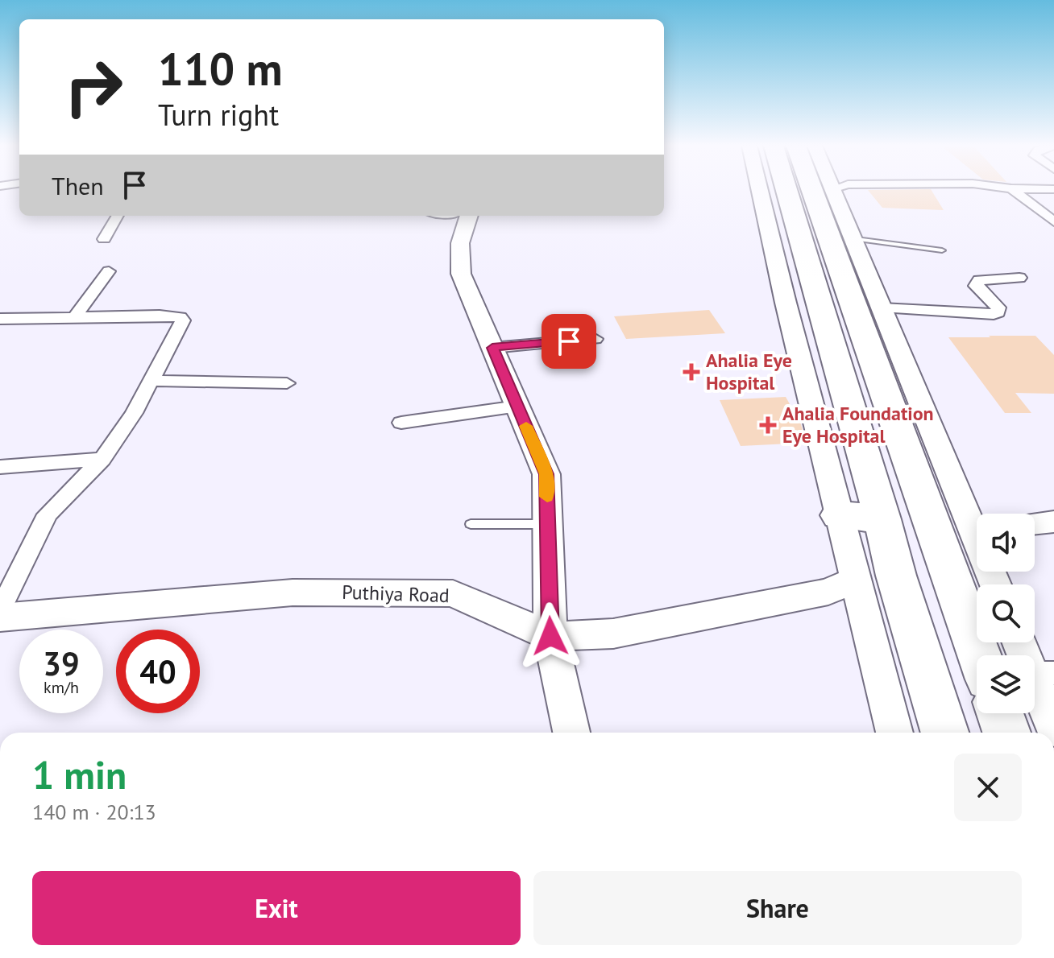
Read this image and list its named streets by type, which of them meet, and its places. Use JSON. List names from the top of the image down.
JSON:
{
  "streets": {
    "street": ["Puthiya Road"]
  },
  "places": {
    "health": ["Ahalia Eye Hospital", "Ahalia Foundation Eye Hospital"]
  },
  "page": {
    "turn": ["110 m", "Turn right"],
    "then": "Then",
    "speed": "39 km/h",
    "limit": "40",
    "heading": ["1 min", "140 m · 20:13"],
    "buttons": ["Exit", "Share"]
  }
}
